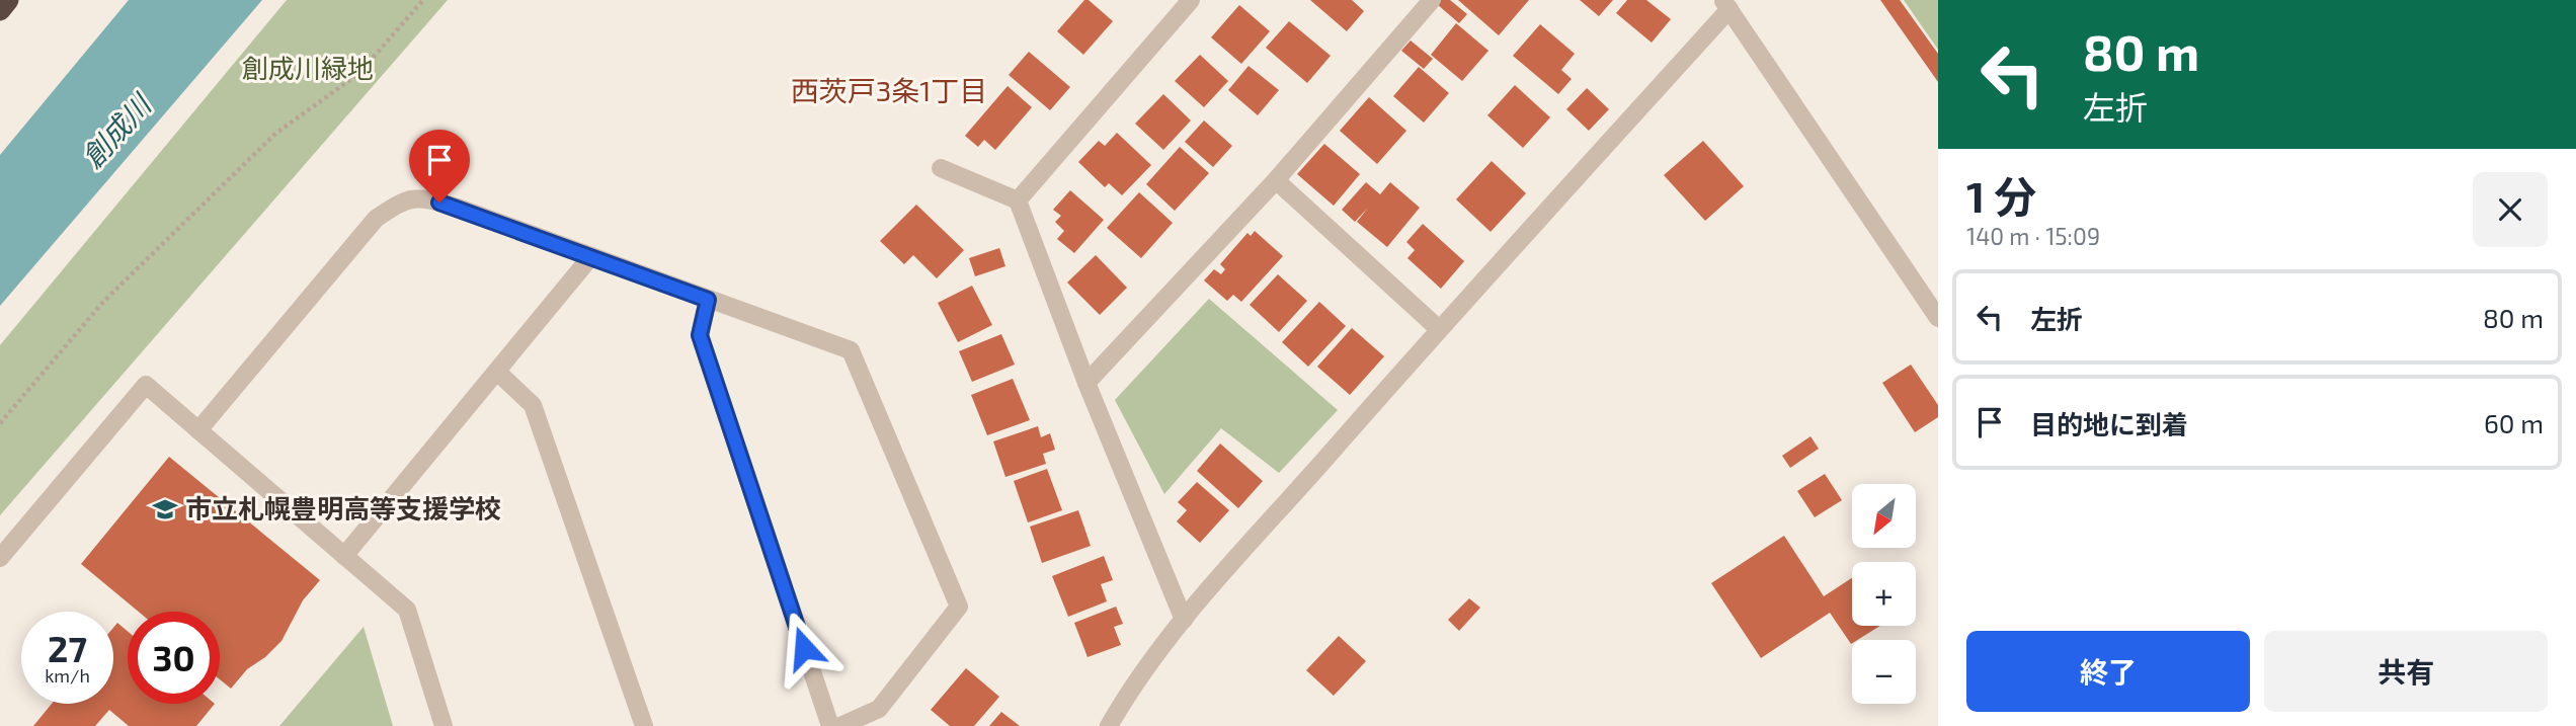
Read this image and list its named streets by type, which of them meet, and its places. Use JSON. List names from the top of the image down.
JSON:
{
  "districts": ["西茨戸3条1丁目"],
  "water": ["創成川"],
  "parks": ["創成川緑地"],
  "places": {
    "school or university": ["市立札幌豊明高等支援学校"]
  },
  "north": "bottom left",
  "page": {
    "turn": ["80 m", "左折"],
    "heading": ["1 分", "140 m · 15:09"],
    "list": [
      {
        "name": "左折",
        "value": "80 m"
      },
      {
        "name": "目的地に到着",
        "value": "60 m"
      }
    ],
    "map_buttons": ["+", "−"],
    "speed": "27 km/h",
    "limit": "30",
    "buttons": ["終了", "共有"]
  }
}
